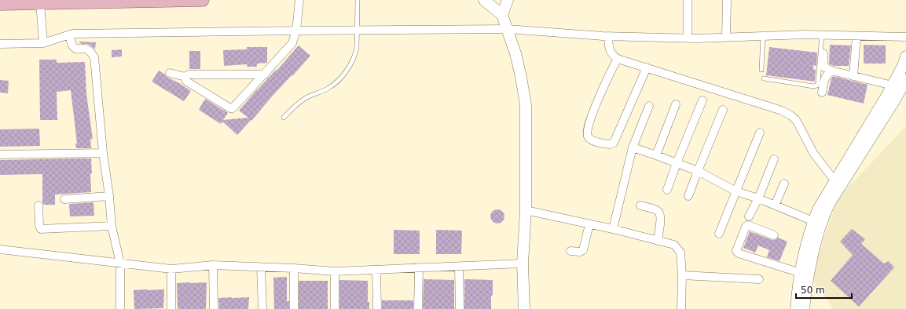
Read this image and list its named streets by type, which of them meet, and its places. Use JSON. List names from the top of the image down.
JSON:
{
  "scale_bar": "50 m"
}
